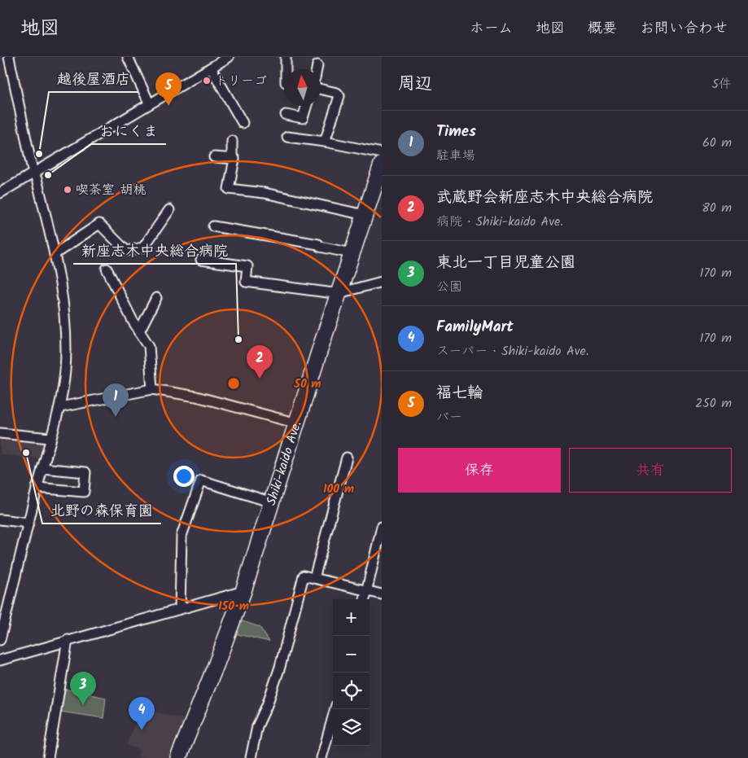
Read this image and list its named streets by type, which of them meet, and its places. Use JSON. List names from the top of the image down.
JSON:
{
  "streets": {
    "main road": ["Shiki-kaido Ave."]
  },
  "places": [
    "トリーゴ",
    "越後屋酒店",
    "おにくま",
    "喫茶室 胡桃",
    "新座志木中央総合病院",
    "北野の森保育園"
  ],
  "north": "top",
  "page": {
    "header": "地図",
    "nav": [
      "ホーム",
      "地図",
      "概要",
      "お問い合わせ"
    ],
    "heading": ["周辺", "5件"],
    "pins": [
      "5",
      "2",
      "1",
      "3",
      "4"
    ],
    "list": [
      {
        "mark": "1",
        "name": "Times",
        "note": "駐車場",
        "value": "60 m"
      },
      {
        "mark": "2",
        "name": "武蔵野会新座志木中央総合病院",
        "note": "病院 · Shiki-kaido Ave.",
        "value": "80 m"
      },
      {
        "mark": "3",
        "name": "東北一丁目児童公園",
        "note": "公園",
        "value": "170 m"
      },
      {
        "mark": "4",
        "name": "FamilyMart",
        "note": "スーパー · Shiki-kaido Ave.",
        "value": "170 m"
      },
      {
        "mark": "5",
        "name": "福七輪",
        "note": "バー",
        "value": "250 m"
      }
    ],
    "buttons": ["保存", "共有"],
    "map_buttons": ["+", "−"]
  },
  "rings": ["50 m", "100 m", "150 m"]
}
